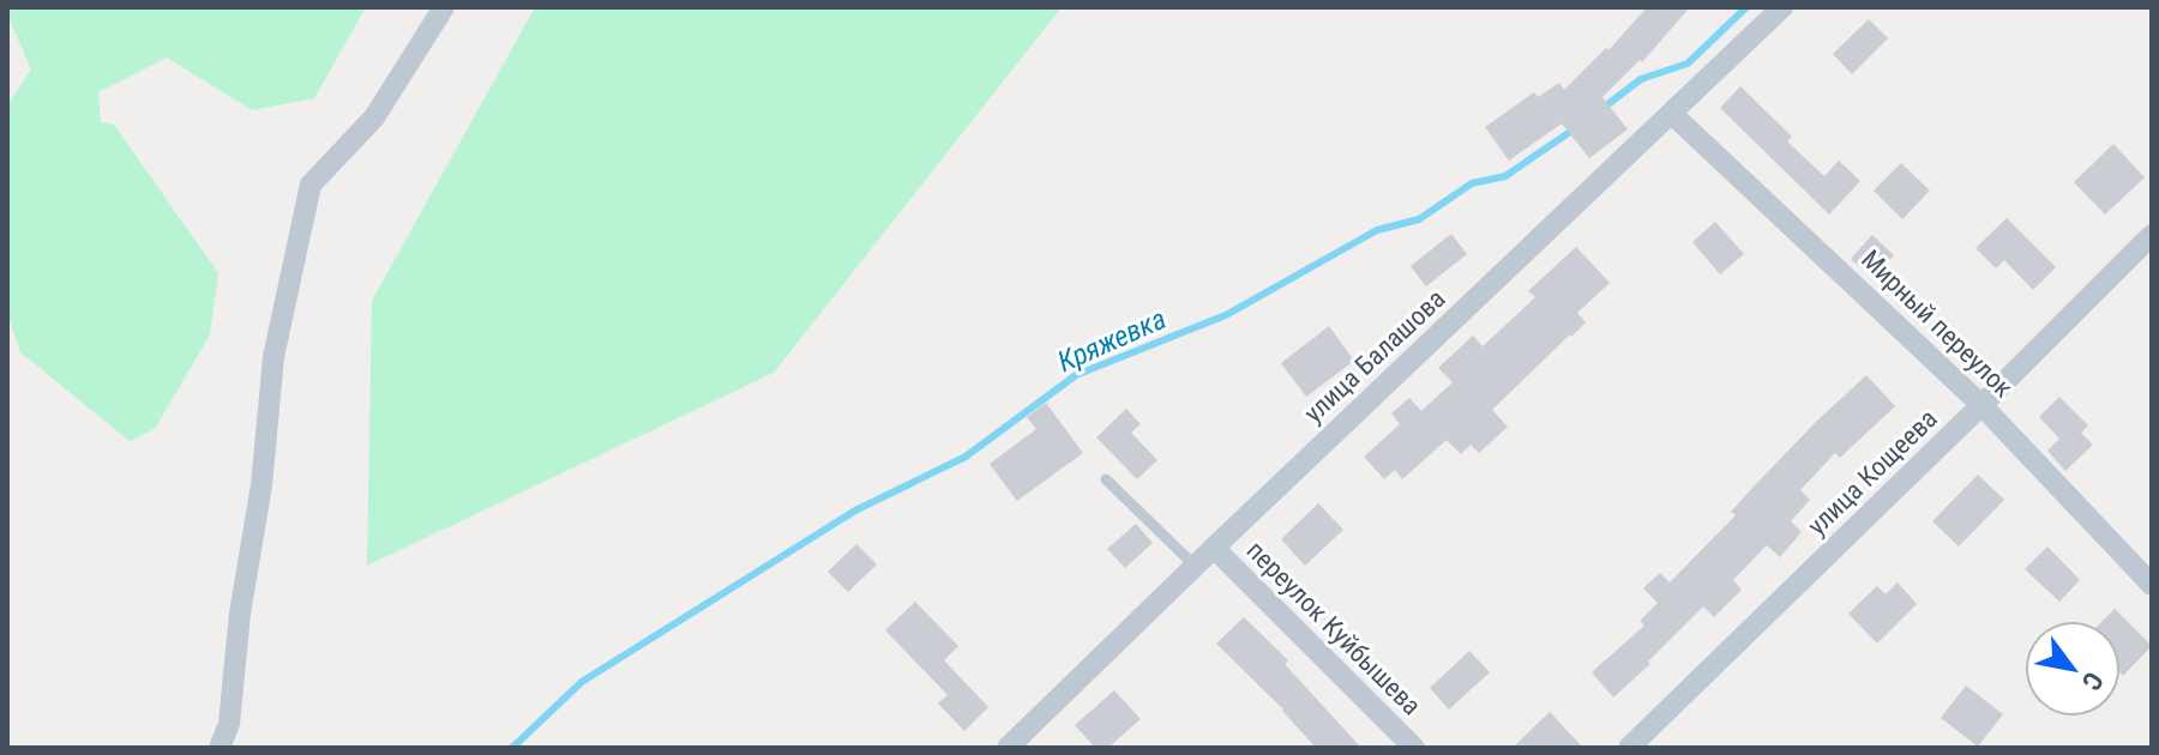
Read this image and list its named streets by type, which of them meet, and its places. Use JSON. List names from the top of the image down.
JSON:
{
  "streets": {
    "street": [
      "Мирный переулок",
      "улица Балашова",
      "улица Кощеева",
      "переулок Куйбышева"
    ]
  },
  "crossings": [
    ["Мирный переулок", "улица Балашова"],
    ["Мирный переулок", "улица Кощеева"],
    ["улица Балашова", "переулок Куйбышева"]
  ],
  "water": ["Кряжевка"],
  "north": "bottom right"
}
